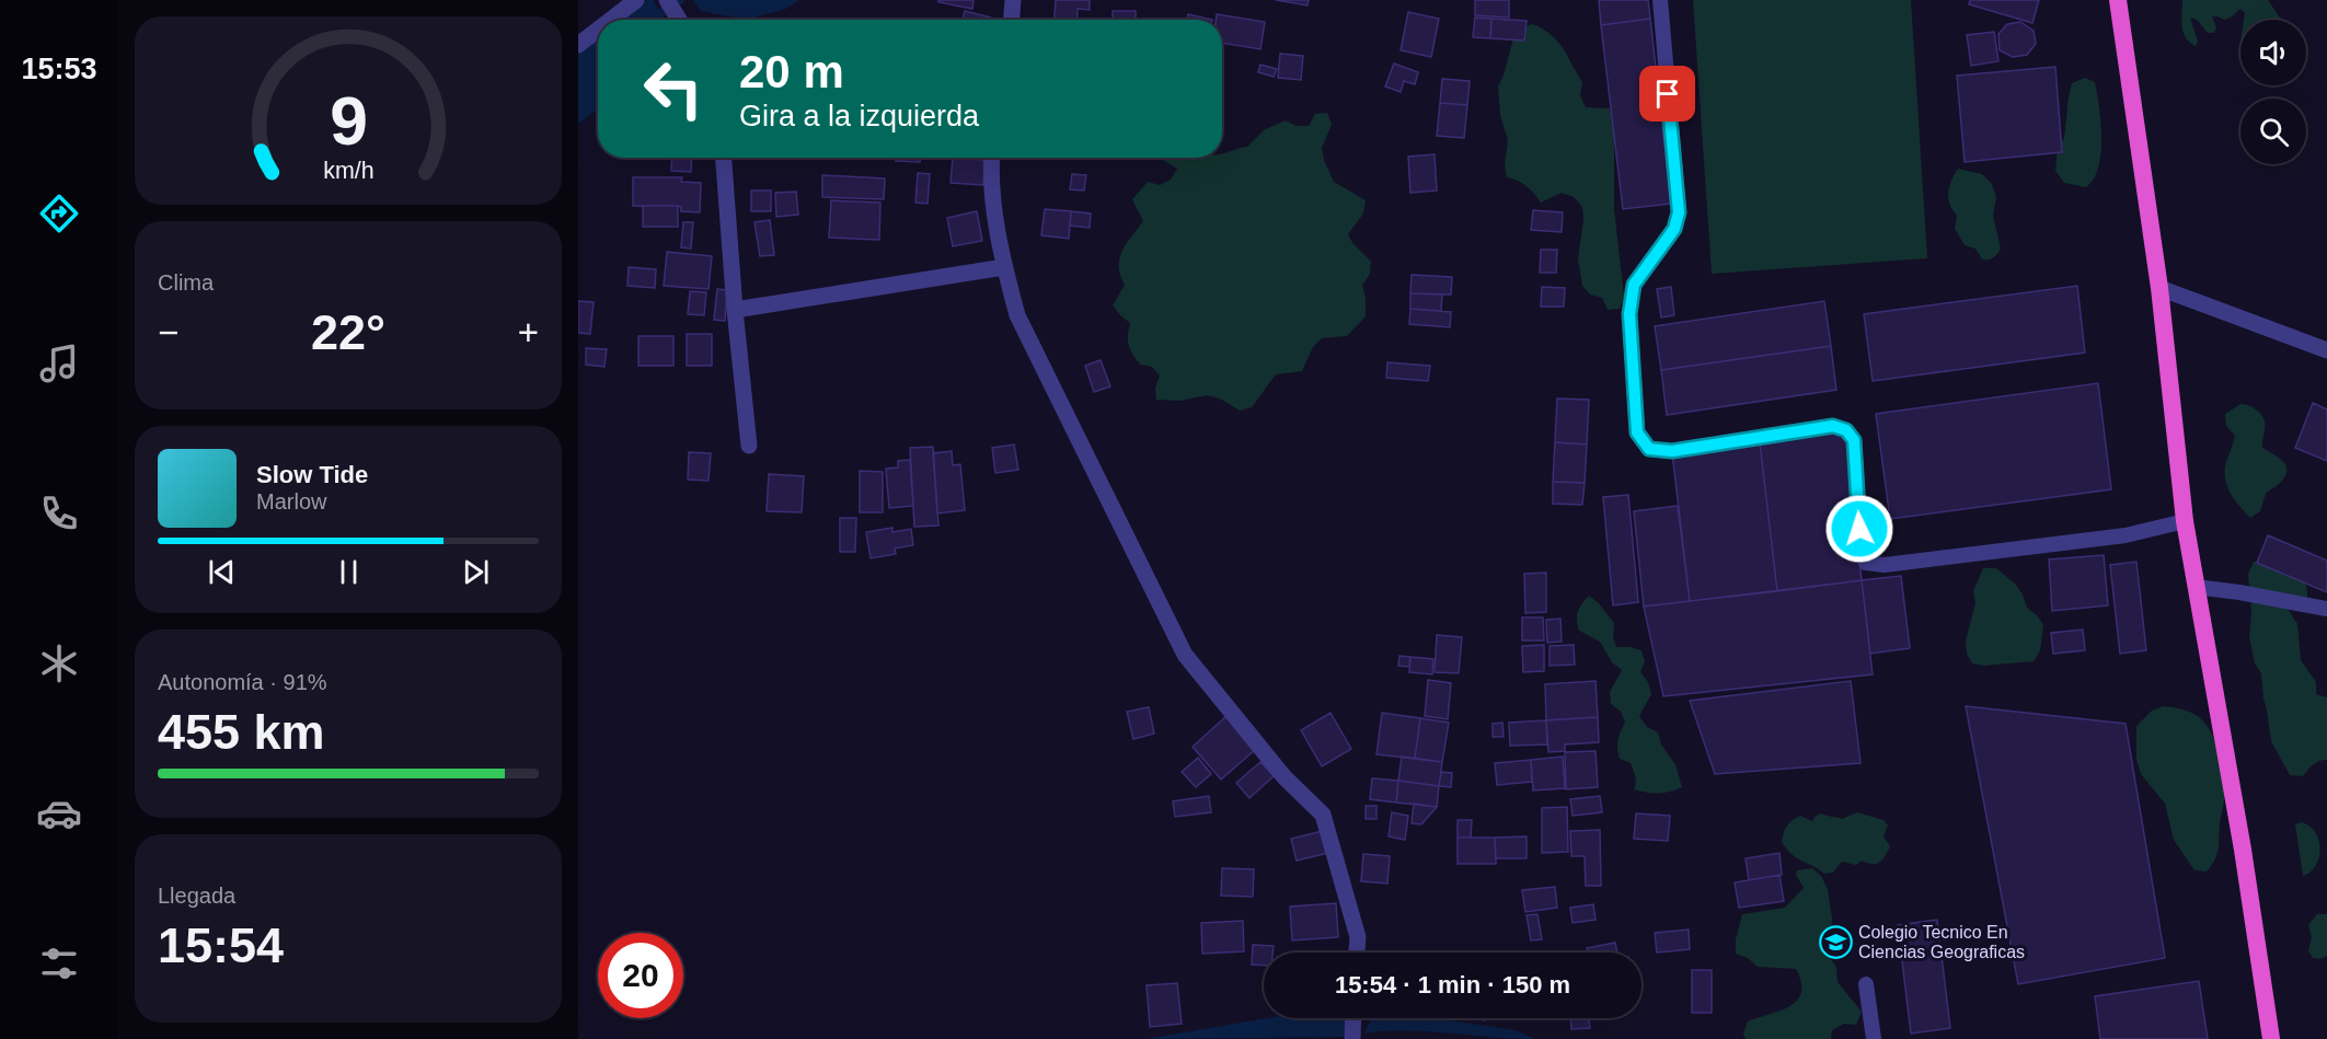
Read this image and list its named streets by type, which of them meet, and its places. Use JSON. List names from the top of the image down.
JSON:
{
  "places": {
    "school or university": ["Colegio Tecnico En Ciencias Geograficas"]
  },
  "page": {
    "tabs": "15:53",
    "turn": ["20 m", "Gira a la izquierda"],
    "tile": [
      "Clima",
      ["Autonomía · 91%", "455 km"],
      ["Llegada", "15:54"]
    ],
    "heat": ["−", "22°", "+"],
    "song": ["Slow Tide", "Marlow"],
    "limit": "20",
    "trip": "15:54 · 1 min · 150 m",
    "gauge": ["9", "km/h"]
  }
}
